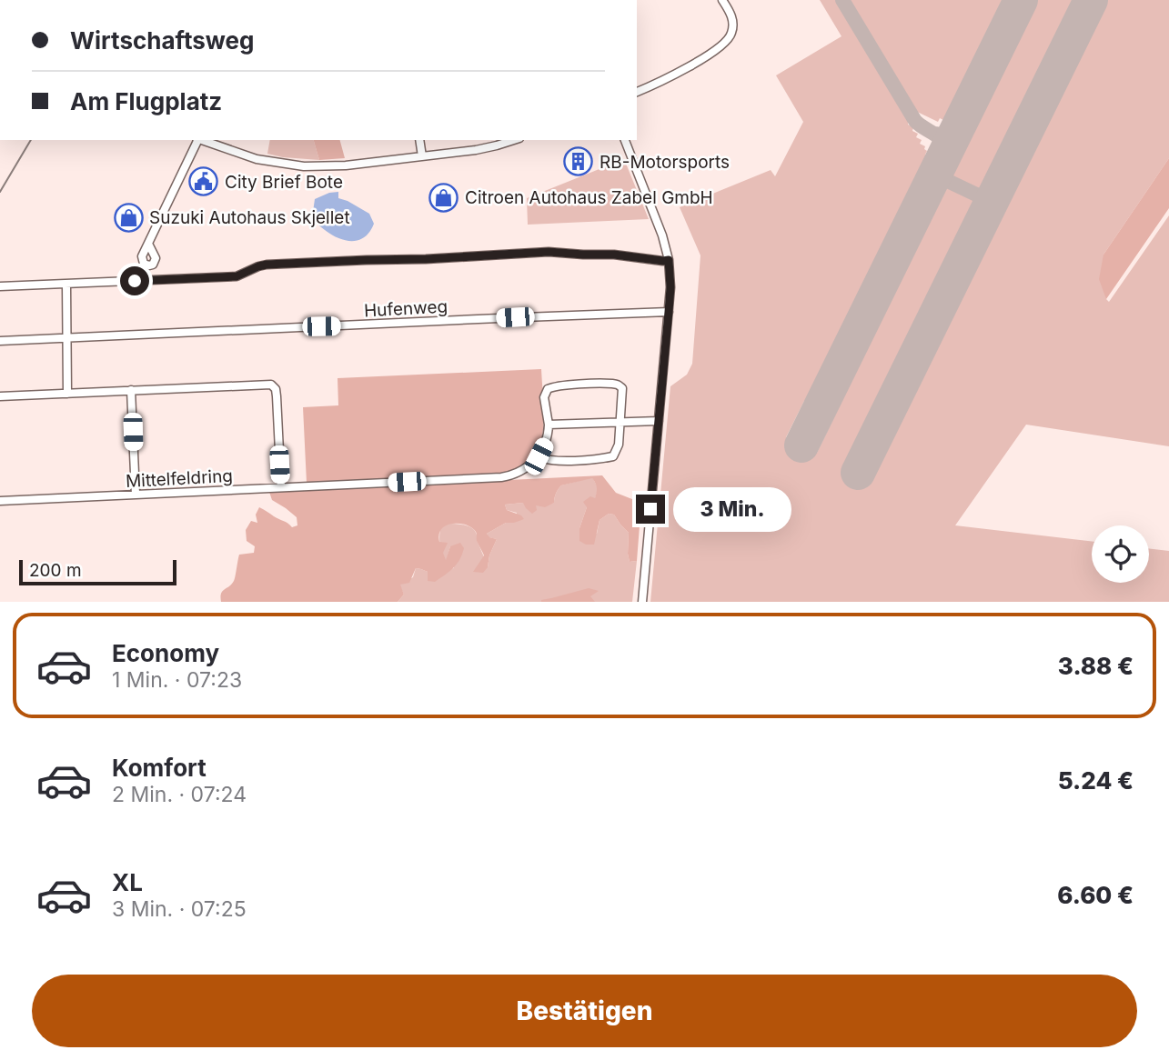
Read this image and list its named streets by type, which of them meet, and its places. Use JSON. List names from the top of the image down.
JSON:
{
  "streets": {
    "street": ["Hufenweg", "Mittelfeldring"]
  },
  "places": {
    "building": ["RB-Motorsports"],
    "public building": ["City Brief Bote"],
    "shop": ["Citroen Autohaus Zabel GmbH", "Suzuki Autohaus Skjellet"]
  },
  "scale_bar": "200 m",
  "page": {
    "banner": ["Wirtschaftsweg", "Am Flugplatz"],
    "bubble": "3 Min.",
    "scale": "200 m",
    "list": [
      {
        "name": "Economy",
        "note": "1 Min. · 07:23",
        "value": "3.88 €"
      },
      {
        "name": "Komfort",
        "note": "2 Min. · 07:24",
        "value": "5.24 €"
      },
      {
        "name": "XL",
        "note": "3 Min. · 07:25",
        "value": "6.60 €"
      }
    ],
    "buttons": "Bestätigen"
  }
}
